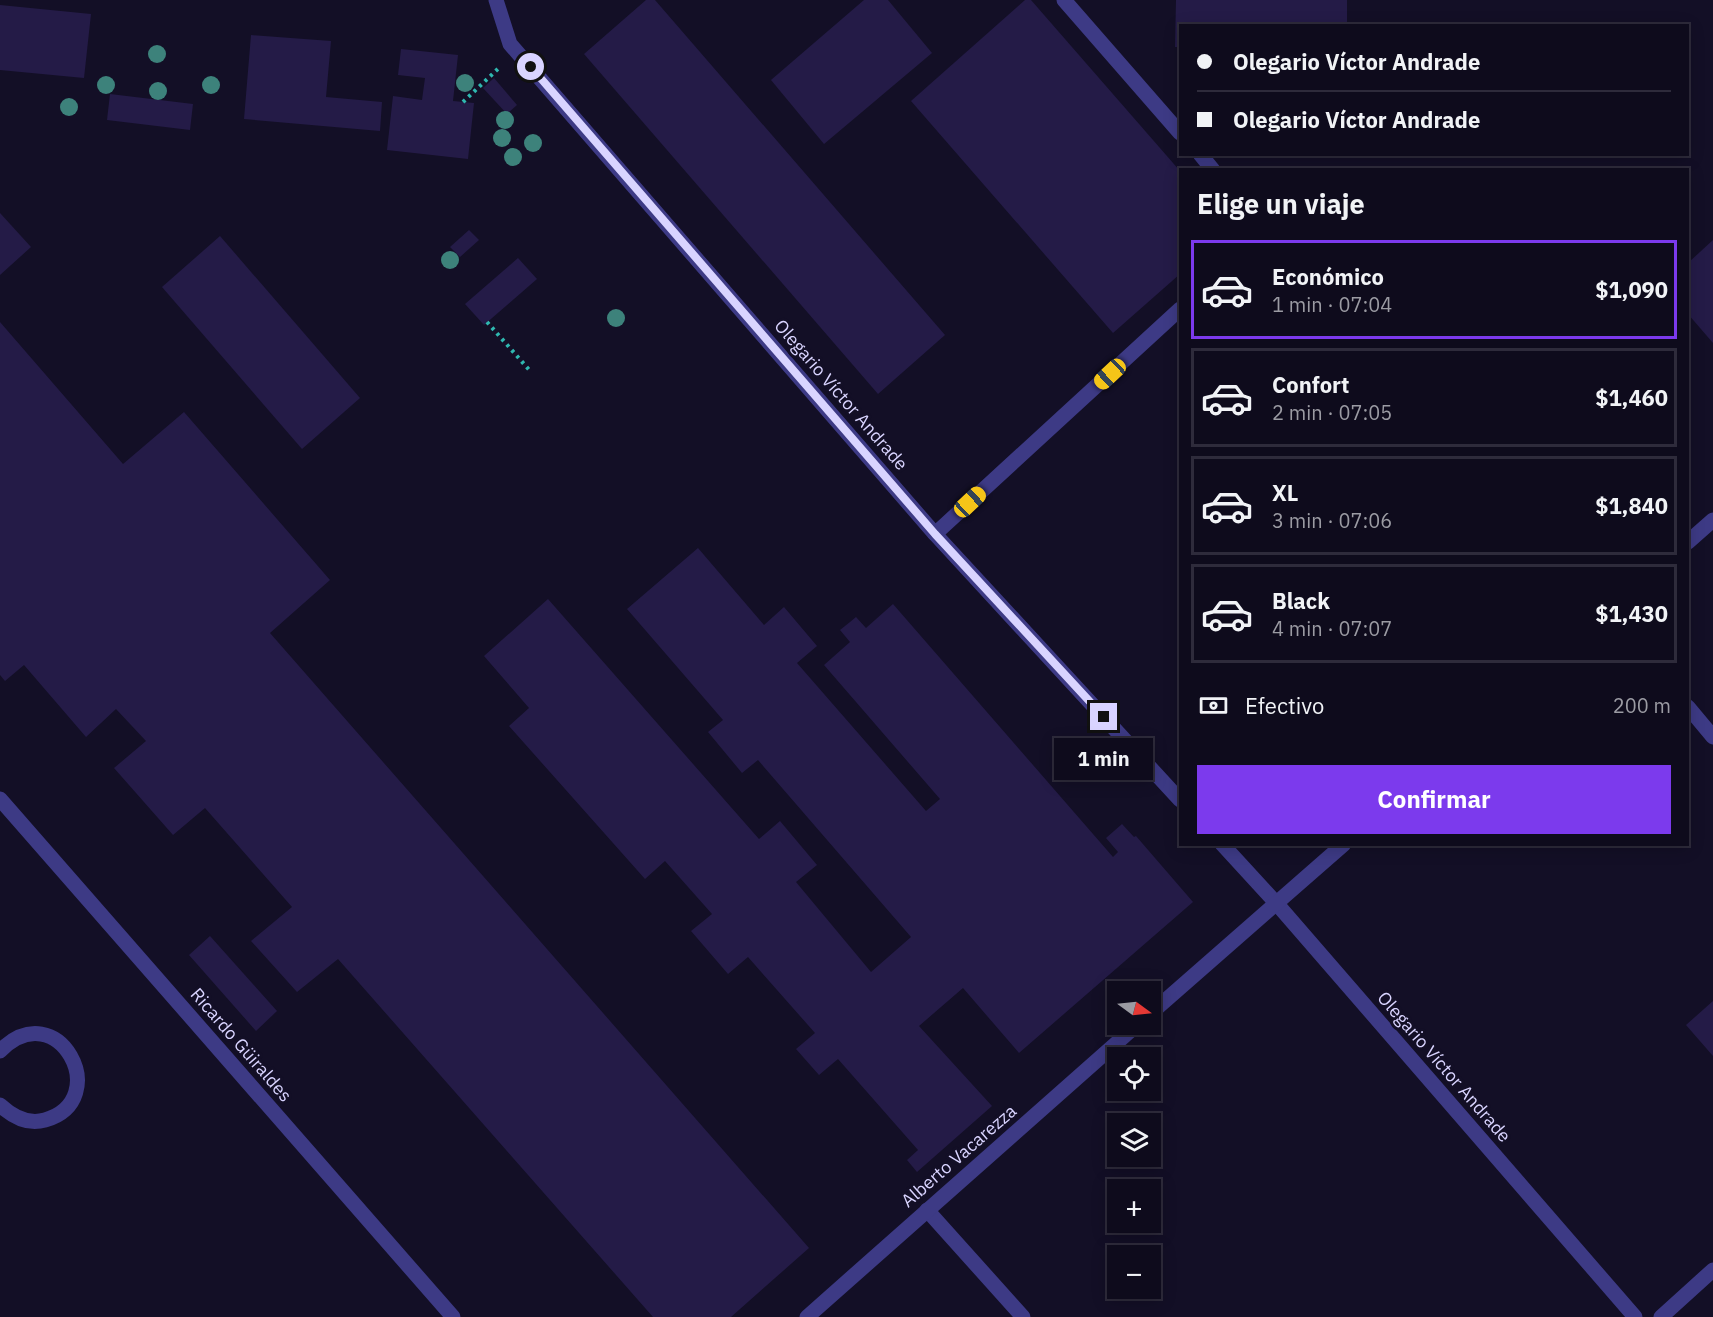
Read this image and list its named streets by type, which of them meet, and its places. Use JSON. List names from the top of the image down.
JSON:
{
  "streets": {
    "street": ["Olegario Víctor Andrade", "Ricardo Güiraldes", "Alberto Vacarezza"]
  },
  "north": "right",
  "page": {
    "banner": ["Olegario Víctor Andrade", "Olegario Víctor Andrade"],
    "heading": "Elige un viaje",
    "list": [
      {
        "name": "Económico",
        "note": "1 min · 07:04",
        "value": "$1,090"
      },
      {
        "name": "Confort",
        "note": "2 min · 07:05",
        "value": "$1,460"
      },
      {
        "name": "XL",
        "note": "3 min · 07:06",
        "value": "$1,840"
      },
      {
        "name": "Black",
        "note": "4 min · 07:07",
        "value": "$1,430"
      }
    ],
    "pay": ["Efectivo", "200 m"],
    "bubble": "1 min",
    "buttons": "Confirmar",
    "map_buttons": ["+", "−"]
  }
}
